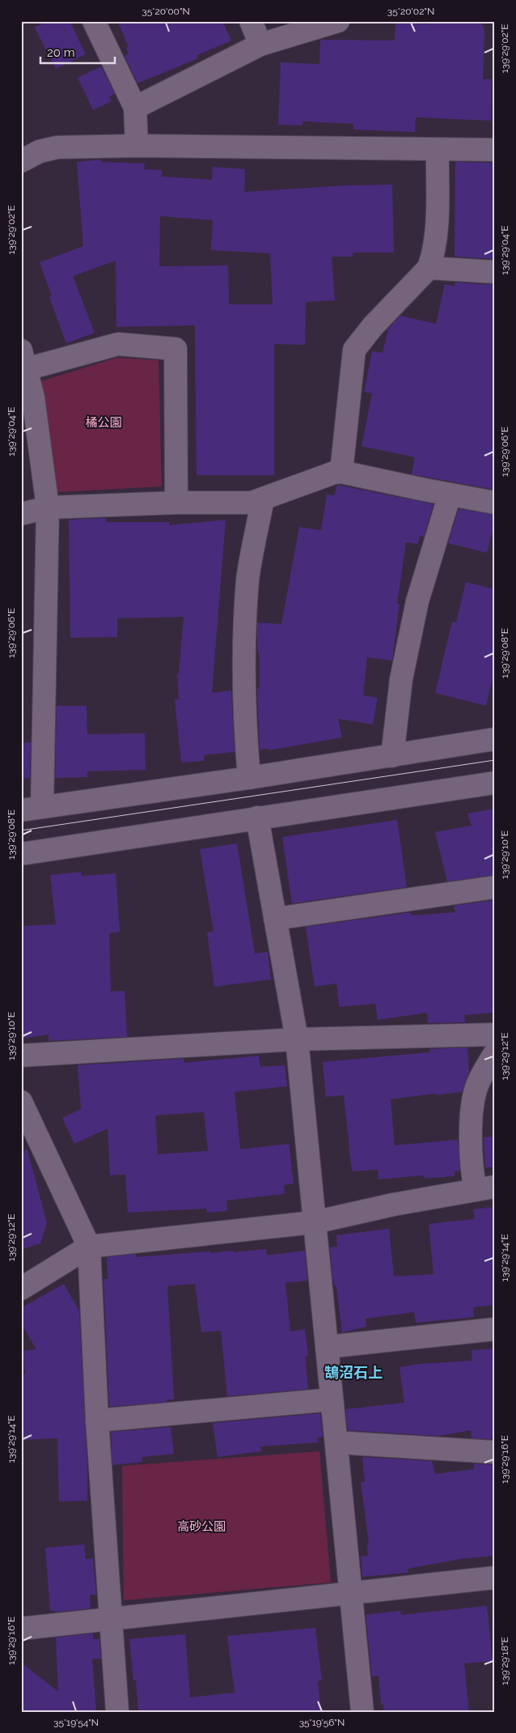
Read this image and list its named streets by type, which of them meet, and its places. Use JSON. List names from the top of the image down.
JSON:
{
  "districts": ["鵠沼石上"],
  "parks": ["橘公園", "高砂公園"],
  "scale_bar": "20 m",
  "coordinates": [
    "35°20'00\"N",
    "35°20'02\"N",
    "139°29'02\"E",
    "139°29'04\"E",
    "139°29'06\"E",
    "139°29'08\"E",
    "139°29'10\"E",
    "139°29'12\"E",
    "139°29'14\"E",
    "139°29'16\"E",
    "139°29'18\"E",
    "35°19'54\"N",
    "35°19'56\"N"
  ]
}
